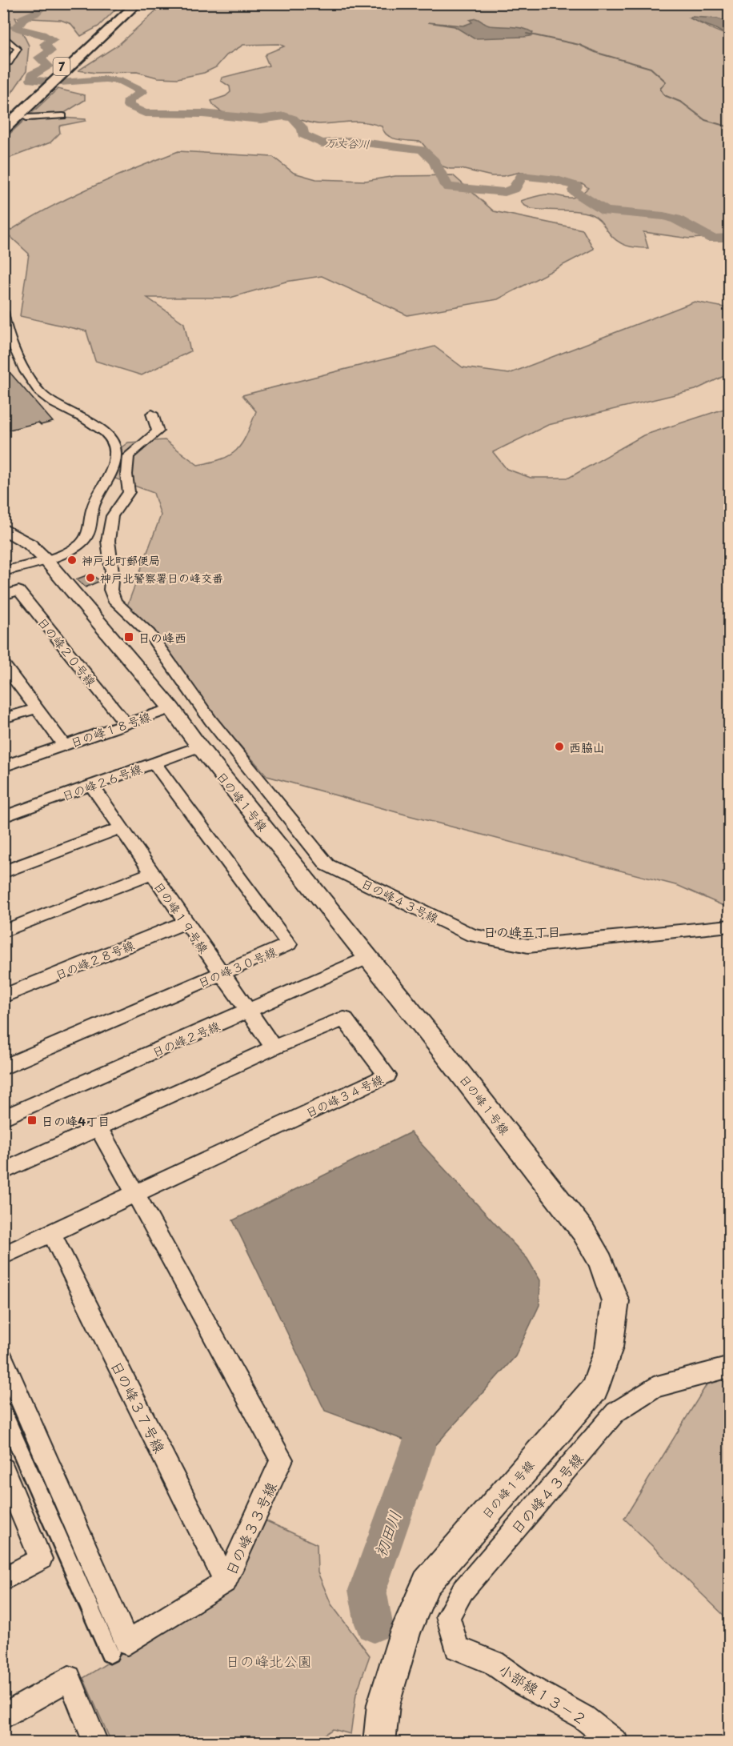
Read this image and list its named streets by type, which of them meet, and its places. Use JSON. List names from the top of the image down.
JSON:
{
  "streets": {
    "highway": ["7"],
    "street": [
      "日の峰２０号線",
      "日の峰１８号線",
      "日の峰２６号線",
      "日の峰１号線",
      "日の峰４３号線",
      "日の峰１９号線",
      "日の峰２８号線",
      "日の峰３０号線",
      "日の峰２号線",
      "日の峰３４号線",
      "日の峰３７号線",
      "日の峰３３号線",
      "小部線１３－２"
    ]
  },
  "crossings": [
    ["日の峰２０号線", "日の峰１８号線"],
    ["日の峰１８号線", "日の峰１号線"],
    ["日の峰２６号線", "日の峰１号線"],
    ["日の峰２６号線", "日の峰１９号線"],
    ["日の峰２６号線", "日の峰３０号線"],
    ["日の峰１号線", "日の峰２号線"],
    ["日の峰４３号線", "小部線１３－２"],
    ["日の峰１９号線", "日の峰２８号線"],
    ["日の峰１９号線", "日の峰３０号線"],
    ["日の峰１９号線", "日の峰２号線"],
    ["日の峰１９号線", "日の峰３４号線"],
    ["日の峰３４号線", "日の峰３７号線"],
    ["日の峰３４号線", "日の峰３３号線"],
    ["日の峰３７号線", "日の峰３３号線"]
  ],
  "districts": ["日の峰五丁目"],
  "water": ["万丈谷川", "初田川"],
  "parks": ["日の峰北公園"],
  "places": {
    "other": ["神戸北町郵便局", "神戸北警察署日の峰交番", "西脇山"],
    "transit": ["日の峰西", "日の峰4丁目"]
  }
}
